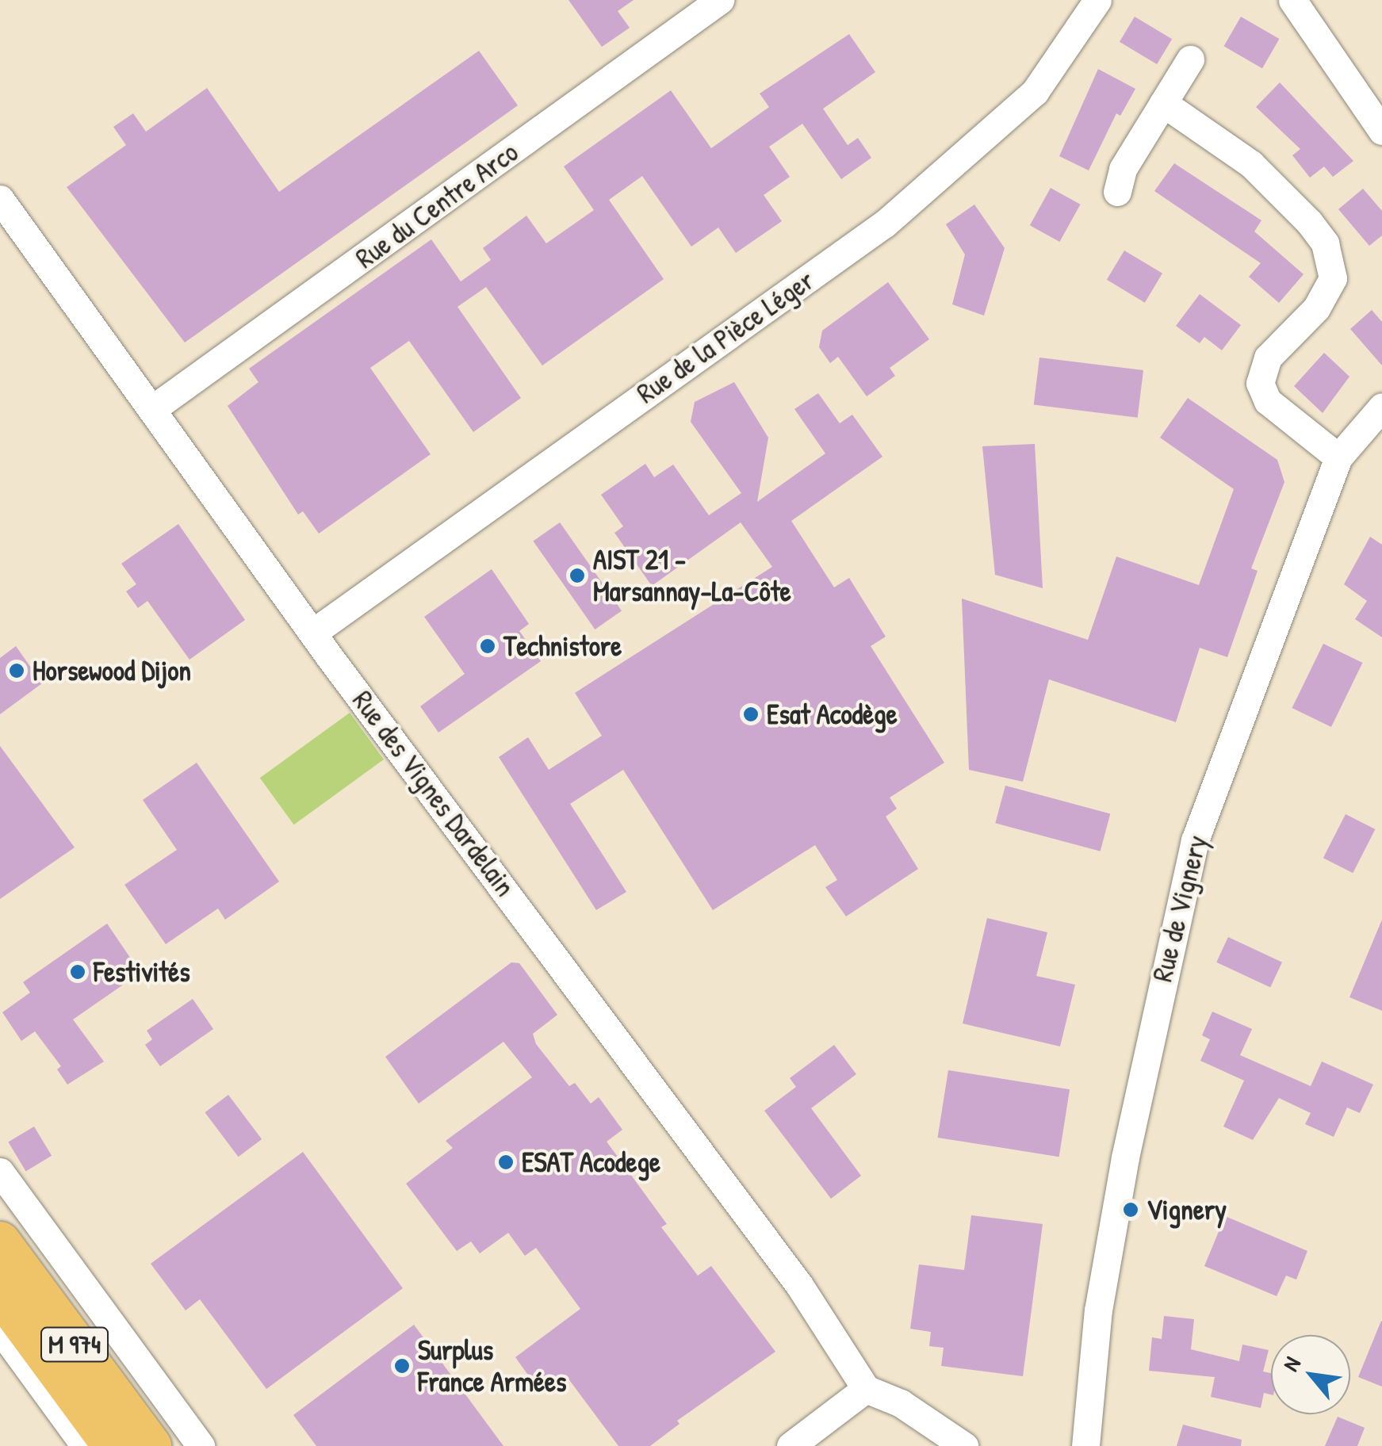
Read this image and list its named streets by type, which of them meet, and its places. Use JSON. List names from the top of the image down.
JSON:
{
  "streets": {
    "main road": ["M 974"],
    "street": [
      "Rue du Centre Arco",
      "Rue de la Pièce Léger",
      "Rue des Vignes Dardelain",
      "Rue de Vignery"
    ]
  },
  "crossings": [
    ["Rue du Centre Arco", "Rue des Vignes Dardelain"],
    ["Rue de la Pièce Léger", "Rue des Vignes Dardelain"]
  ],
  "places": [
    "AIST 21 - Marsannay-La-Côte",
    "Technistore",
    "Horsewood Dijon",
    "Esat Acodège",
    "Festivités",
    "ESAT Acodege",
    "Vignery",
    "Surplus France Armées"
  ],
  "north": "top left"
}
